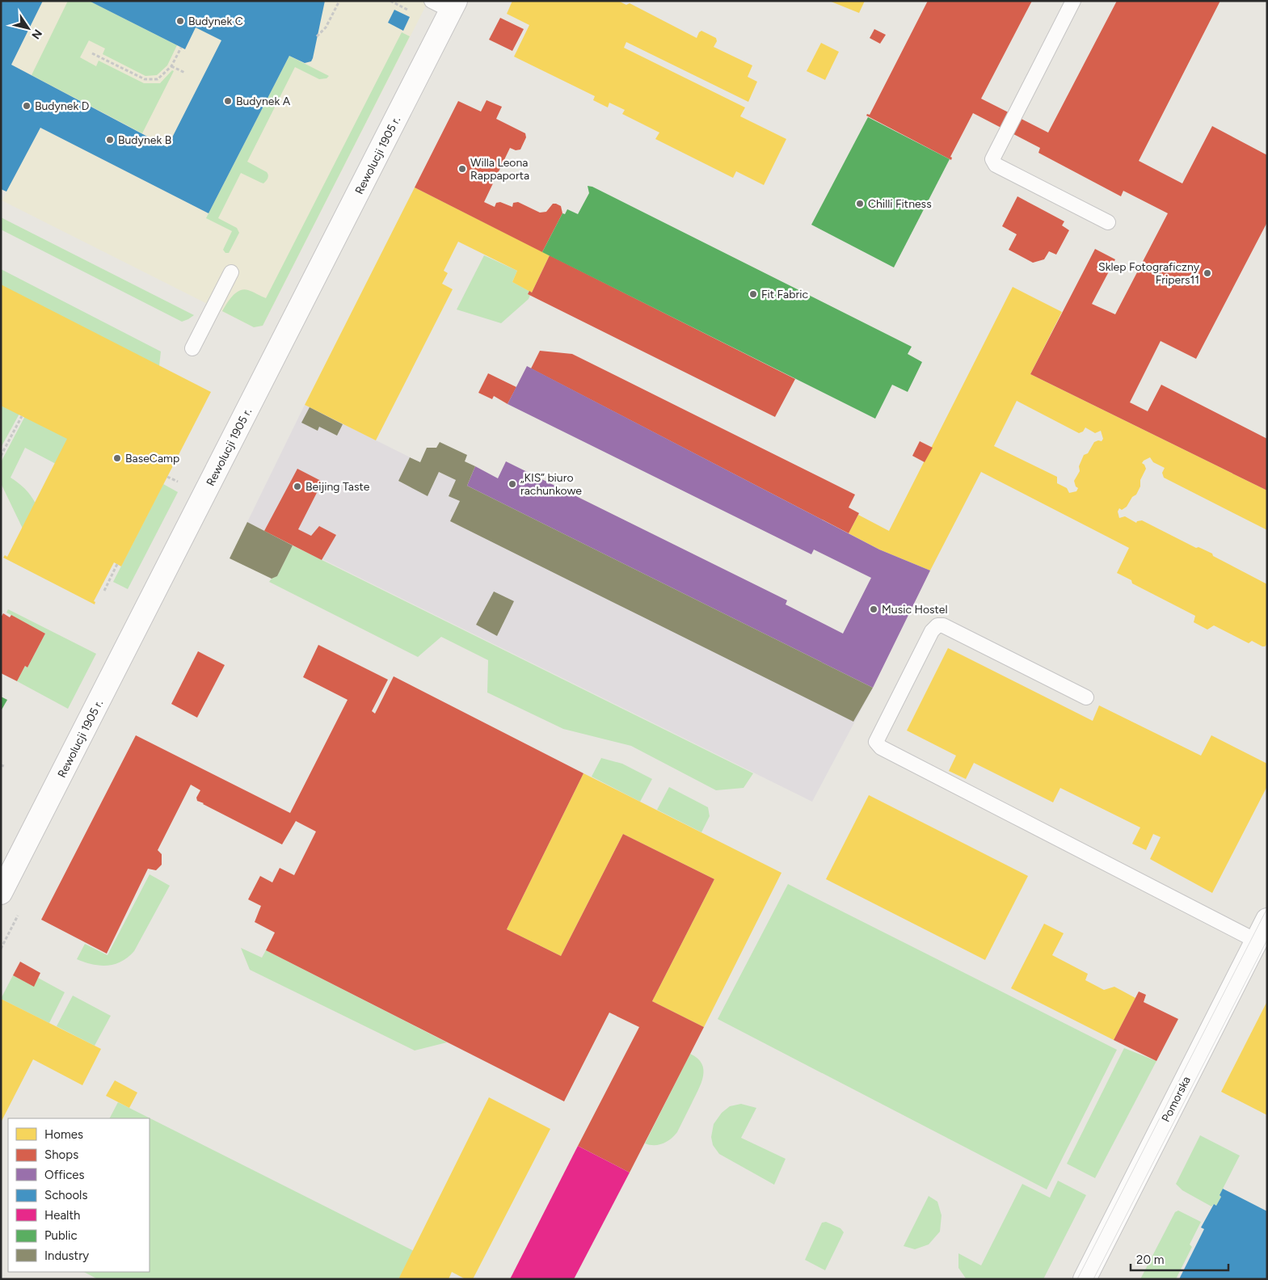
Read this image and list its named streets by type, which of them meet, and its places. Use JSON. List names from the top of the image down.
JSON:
{
  "streets": {
    "street": ["Rewolucji 1905 r.", "Pomorska"]
  },
  "places": [
    "Budynek C",
    "Budynek A",
    "Budynek D",
    "Budynek B",
    "Willa Leona Rappaporta",
    "Chilli Fitness",
    "Sklep Fotograficzny Fripers11",
    "Fit Fabric",
    "BaseCamp",
    "„KIS” biuro rachunkowe",
    "Beijing Taste",
    "Music Hostel"
  ],
  "legend": [
    "Homes",
    "Shops",
    "Offices",
    "Schools",
    "Health",
    "Public",
    "Industry"
  ],
  "scale_bar": "20 m",
  "north": "bottom right"
}
